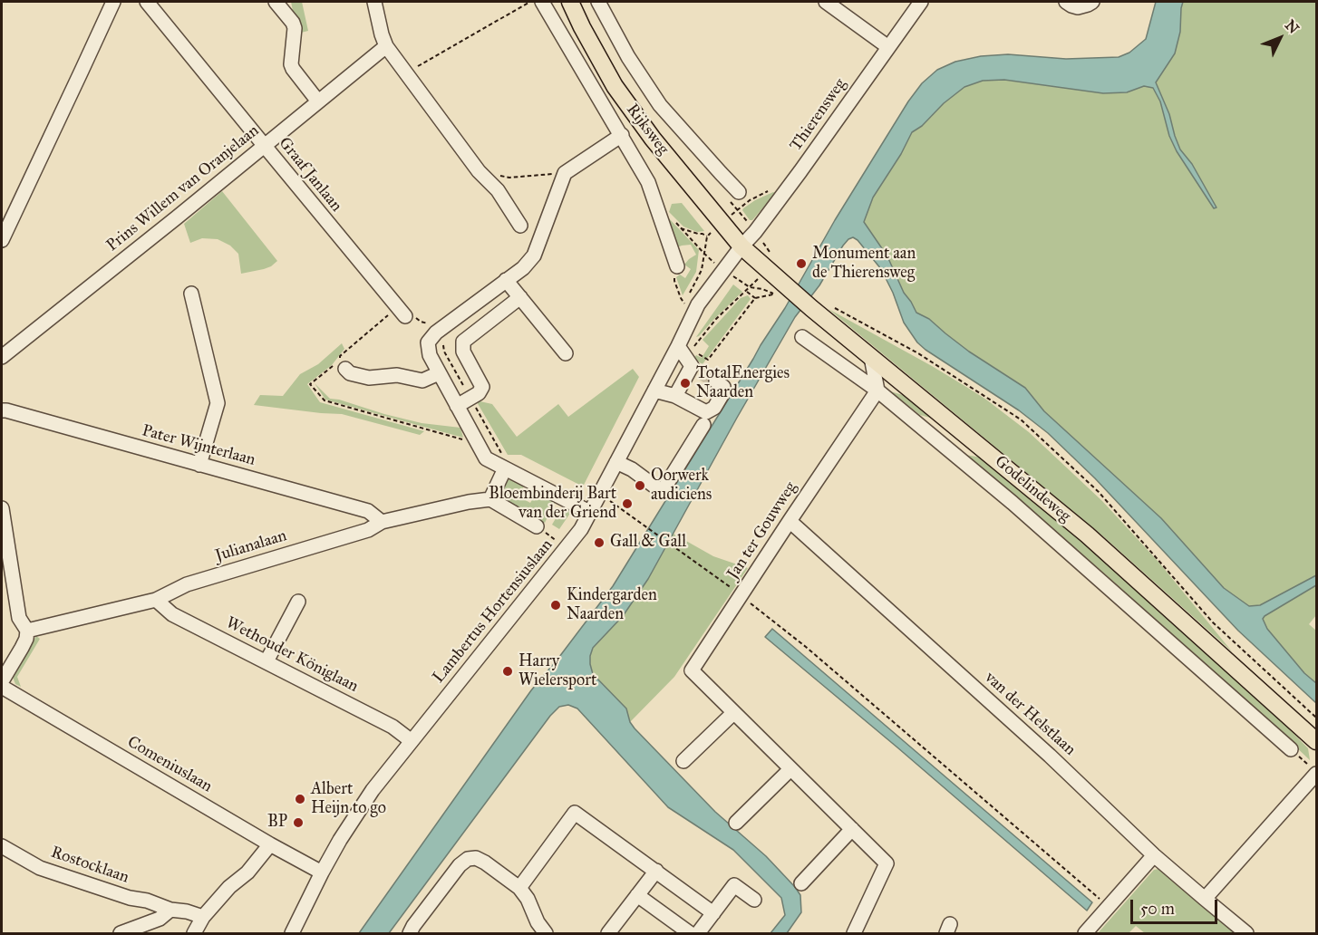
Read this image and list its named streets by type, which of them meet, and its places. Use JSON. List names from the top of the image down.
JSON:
{
  "streets": {
    "main road": ["Rijksweg", "Godelindeweg"],
    "street": [
      "Thierensweg",
      "Graaf Janlaan",
      "Prins Willem van Oranjelaan",
      "Pater Wijnterlaan",
      "Jan ter Gouwweg",
      "Julianalaan",
      "Lambertus Hortensiuslaan",
      "Wethouder Königlaan",
      "van der Helstlaan",
      "Comeniuslaan",
      "Rostocklaan"
    ]
  },
  "crossings": [
    ["Thierensweg", "Rijksweg"],
    ["Thierensweg", "Godelindeweg"],
    ["Thierensweg", "Lambertus Hortensiuslaan"],
    ["Rijksweg", "Godelindeweg"],
    ["Rijksweg", "Lambertus Hortensiuslaan"],
    ["Graaf Janlaan", "Prins Willem van Oranjelaan"],
    ["Pater Wijnterlaan", "Julianalaan"],
    ["Godelindeweg", "Jan ter Gouwweg"],
    ["Godelindeweg", "Lambertus Hortensiuslaan"],
    ["Jan ter Gouwweg", "van der Helstlaan"],
    ["Julianalaan", "Wethouder Königlaan"],
    ["Lambertus Hortensiuslaan", "Wethouder Königlaan"],
    ["Lambertus Hortensiuslaan", "Comeniuslaan"]
  ],
  "places": [
    "Monument aan de Thierensweg",
    "TotalEnergies Naarden",
    "Oorwerk audiciens",
    "Bloembinderij Bart van der Griend",
    "Gall & Gall",
    "Kindergarden Naarden",
    "Harry Wielersport",
    "Albert Heijn to go",
    "BP"
  ],
  "scale_bar": "50 m",
  "north": "top right"
}
